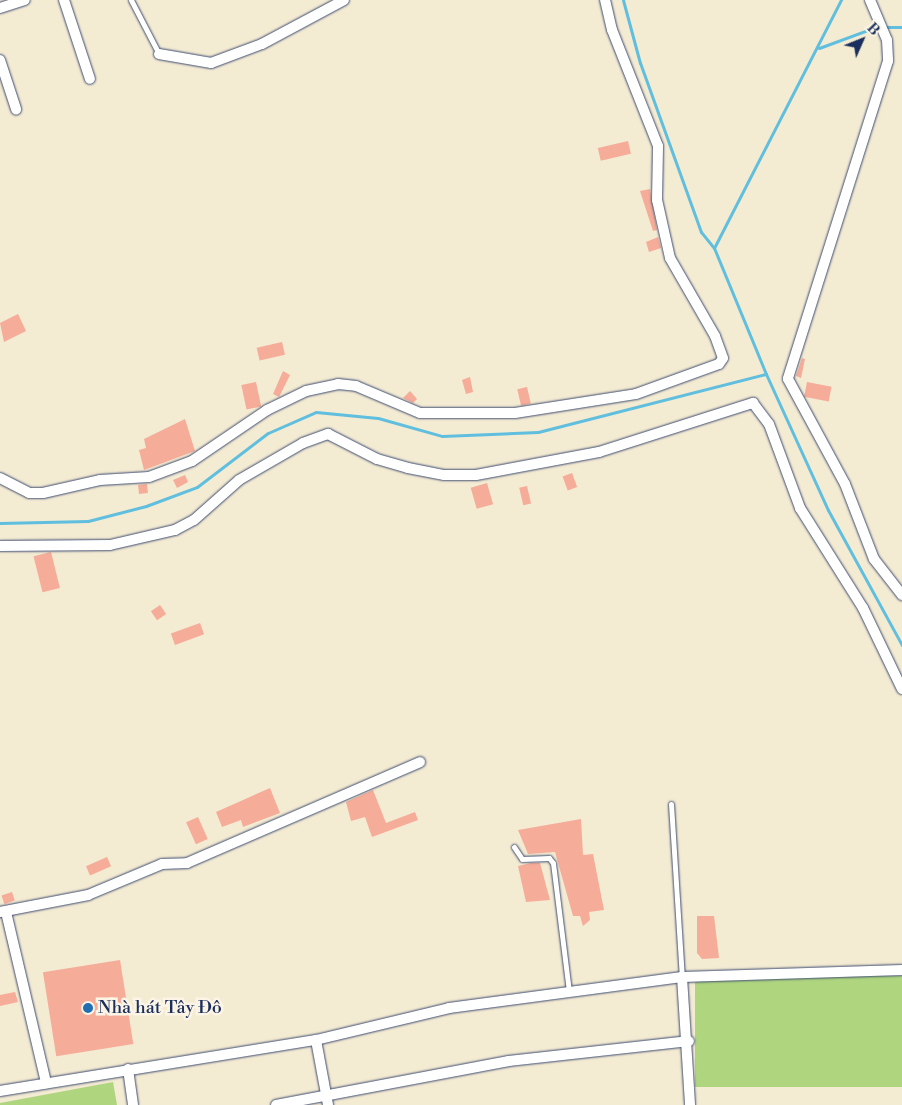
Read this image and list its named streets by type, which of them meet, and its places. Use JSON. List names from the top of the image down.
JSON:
{
  "places": ["Nhà hát Tây Đô"],
  "north": "top right"
}
